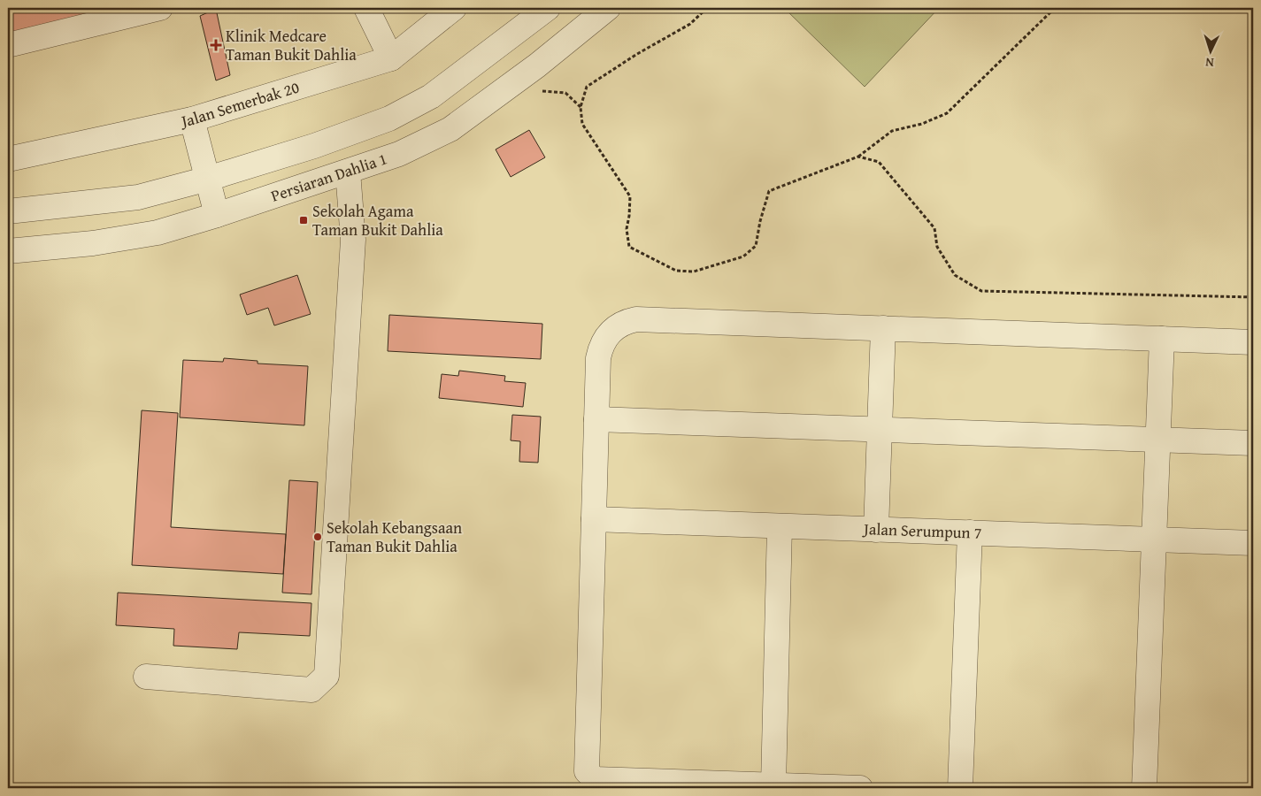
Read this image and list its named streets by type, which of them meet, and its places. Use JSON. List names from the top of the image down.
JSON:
{
  "streets": {
    "street": ["Jalan Semerbak 20", "Persiaran Dahlia 1", "Jalan Serumpun 7"]
  },
  "places": {
    "health": ["Klinik Medcare Taman Bukit Dahlia"],
    "transit": ["Sekolah Agama Taman Bukit Dahlia"],
    "other": ["Sekolah Kebangsaan Taman Bukit Dahlia"]
  },
  "north": "bottom"
}
